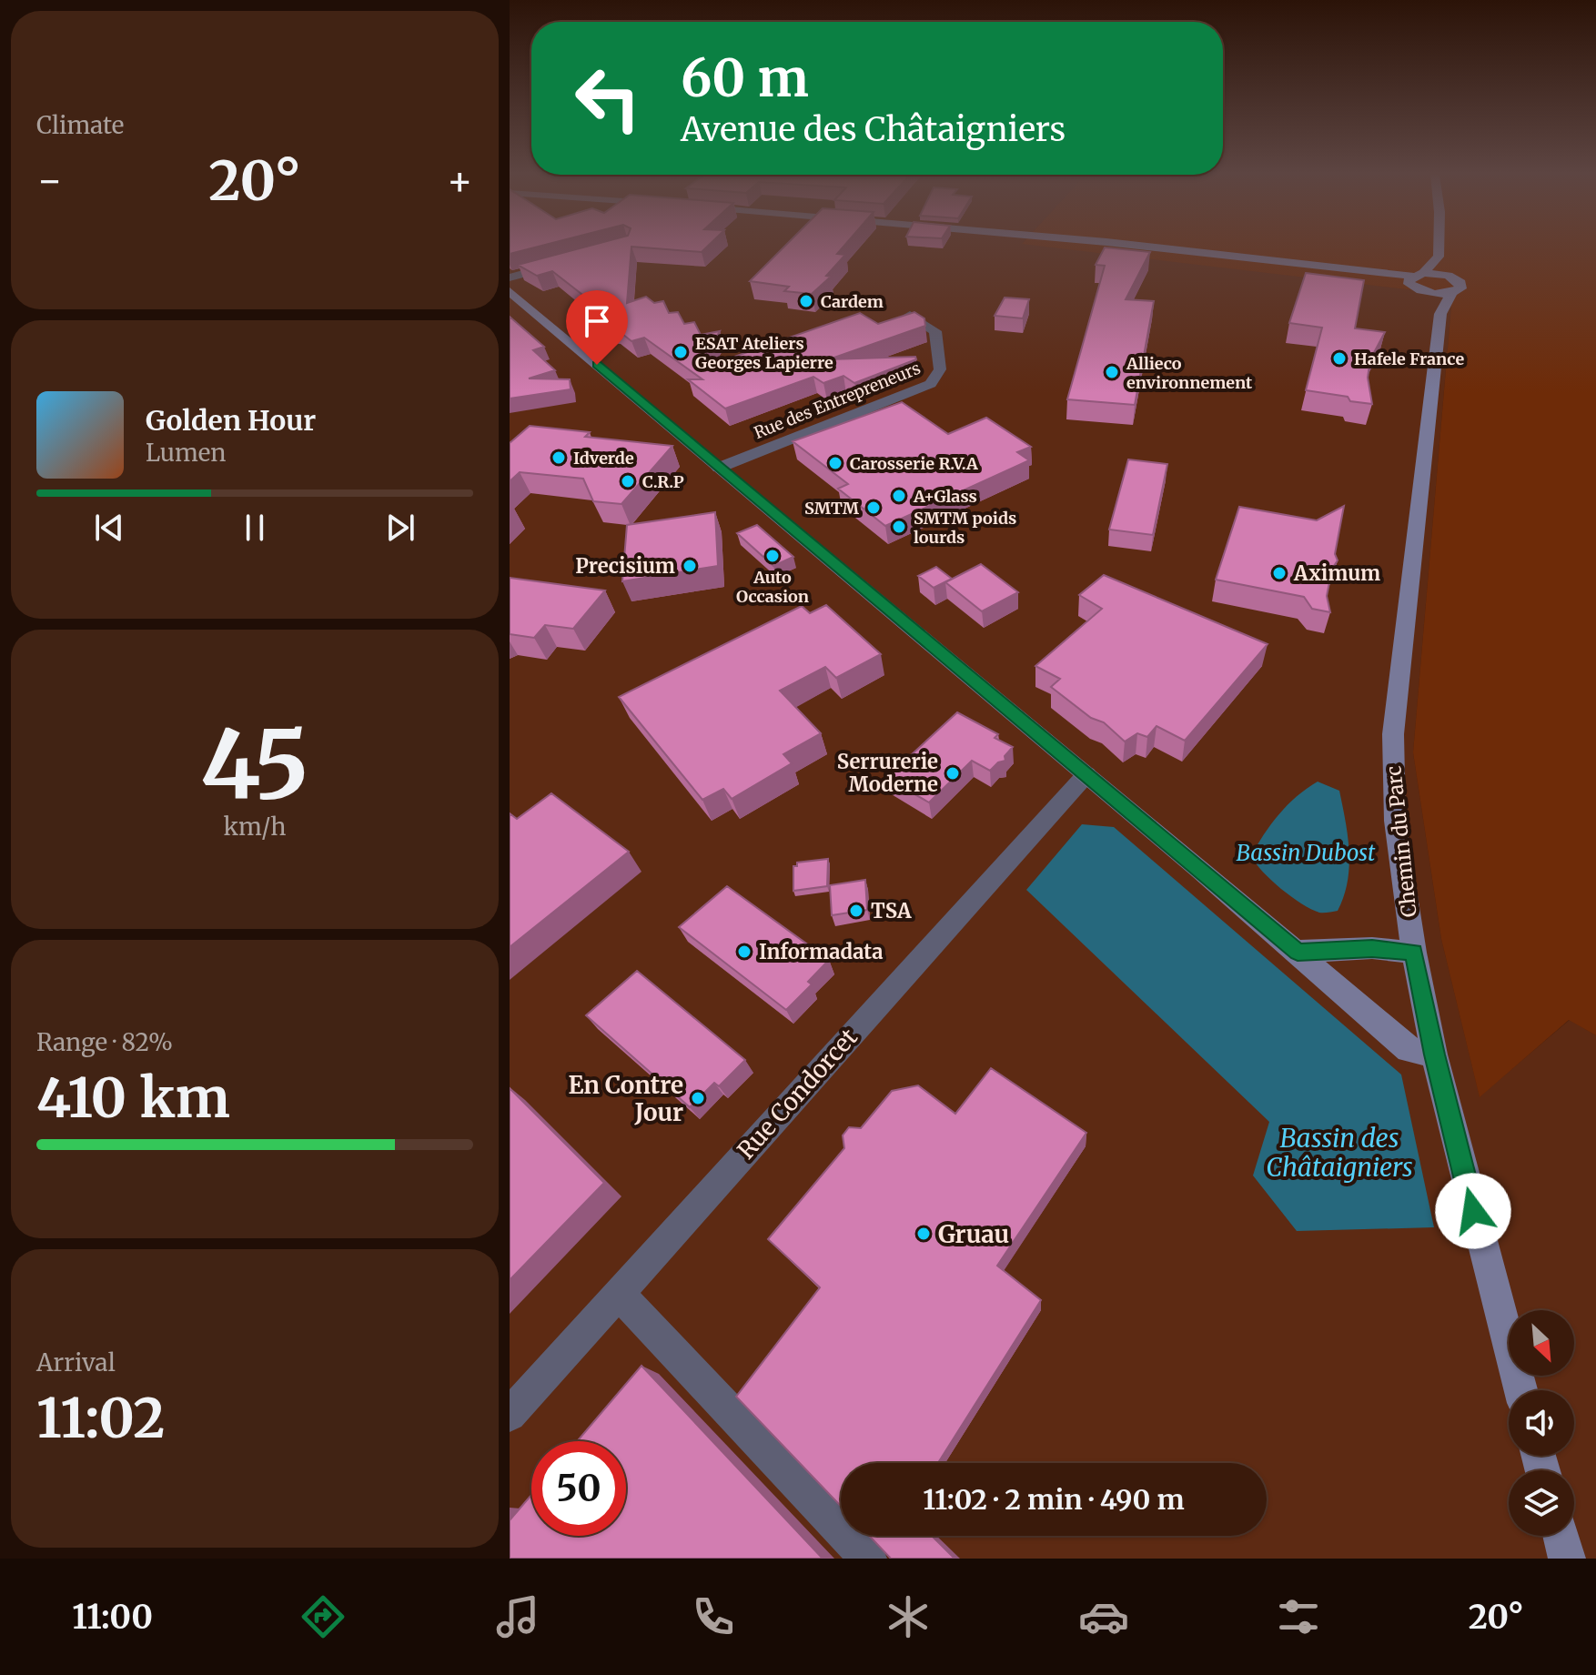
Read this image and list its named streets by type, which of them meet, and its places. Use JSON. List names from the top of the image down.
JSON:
{
  "streets": {
    "street": ["Rue des Entrepreneurs", "Chemin du Parc", "Rue Condorcet"]
  },
  "water": ["Bassin Dubost", "Bassin des Châtaigniers"],
  "places": [
    "Cardem",
    "ESAT Ateliers Georges Lapierre",
    "Hafele France",
    "Allieco environnement",
    "Idverde",
    "Carosserie R.V.A",
    "C.R.P",
    "A+Glass",
    "SMTM",
    "SMTM poids lourds",
    "Auto Occasion",
    "Precisium",
    "Aximum",
    "Serrurerie Moderne",
    "TSA",
    "Informadata",
    "En Contre Jour",
    "Gruau"
  ],
  "north": "bottom right",
  "page": {
    "tile": [
      "Climate",
      ["45", "km/h"],
      ["Range · 82%", "410 km"],
      ["Arrival", "11:02"]
    ],
    "turn": ["60 m", "Avenue des Châtaigniers"],
    "heat": ["−", "20°", "+"],
    "song": ["Golden Hour", "Lumen"],
    "limit": "50",
    "trip": "11:02 · 2 min · 490 m",
    "tabs": ["11:00", "20°"]
  }
}
